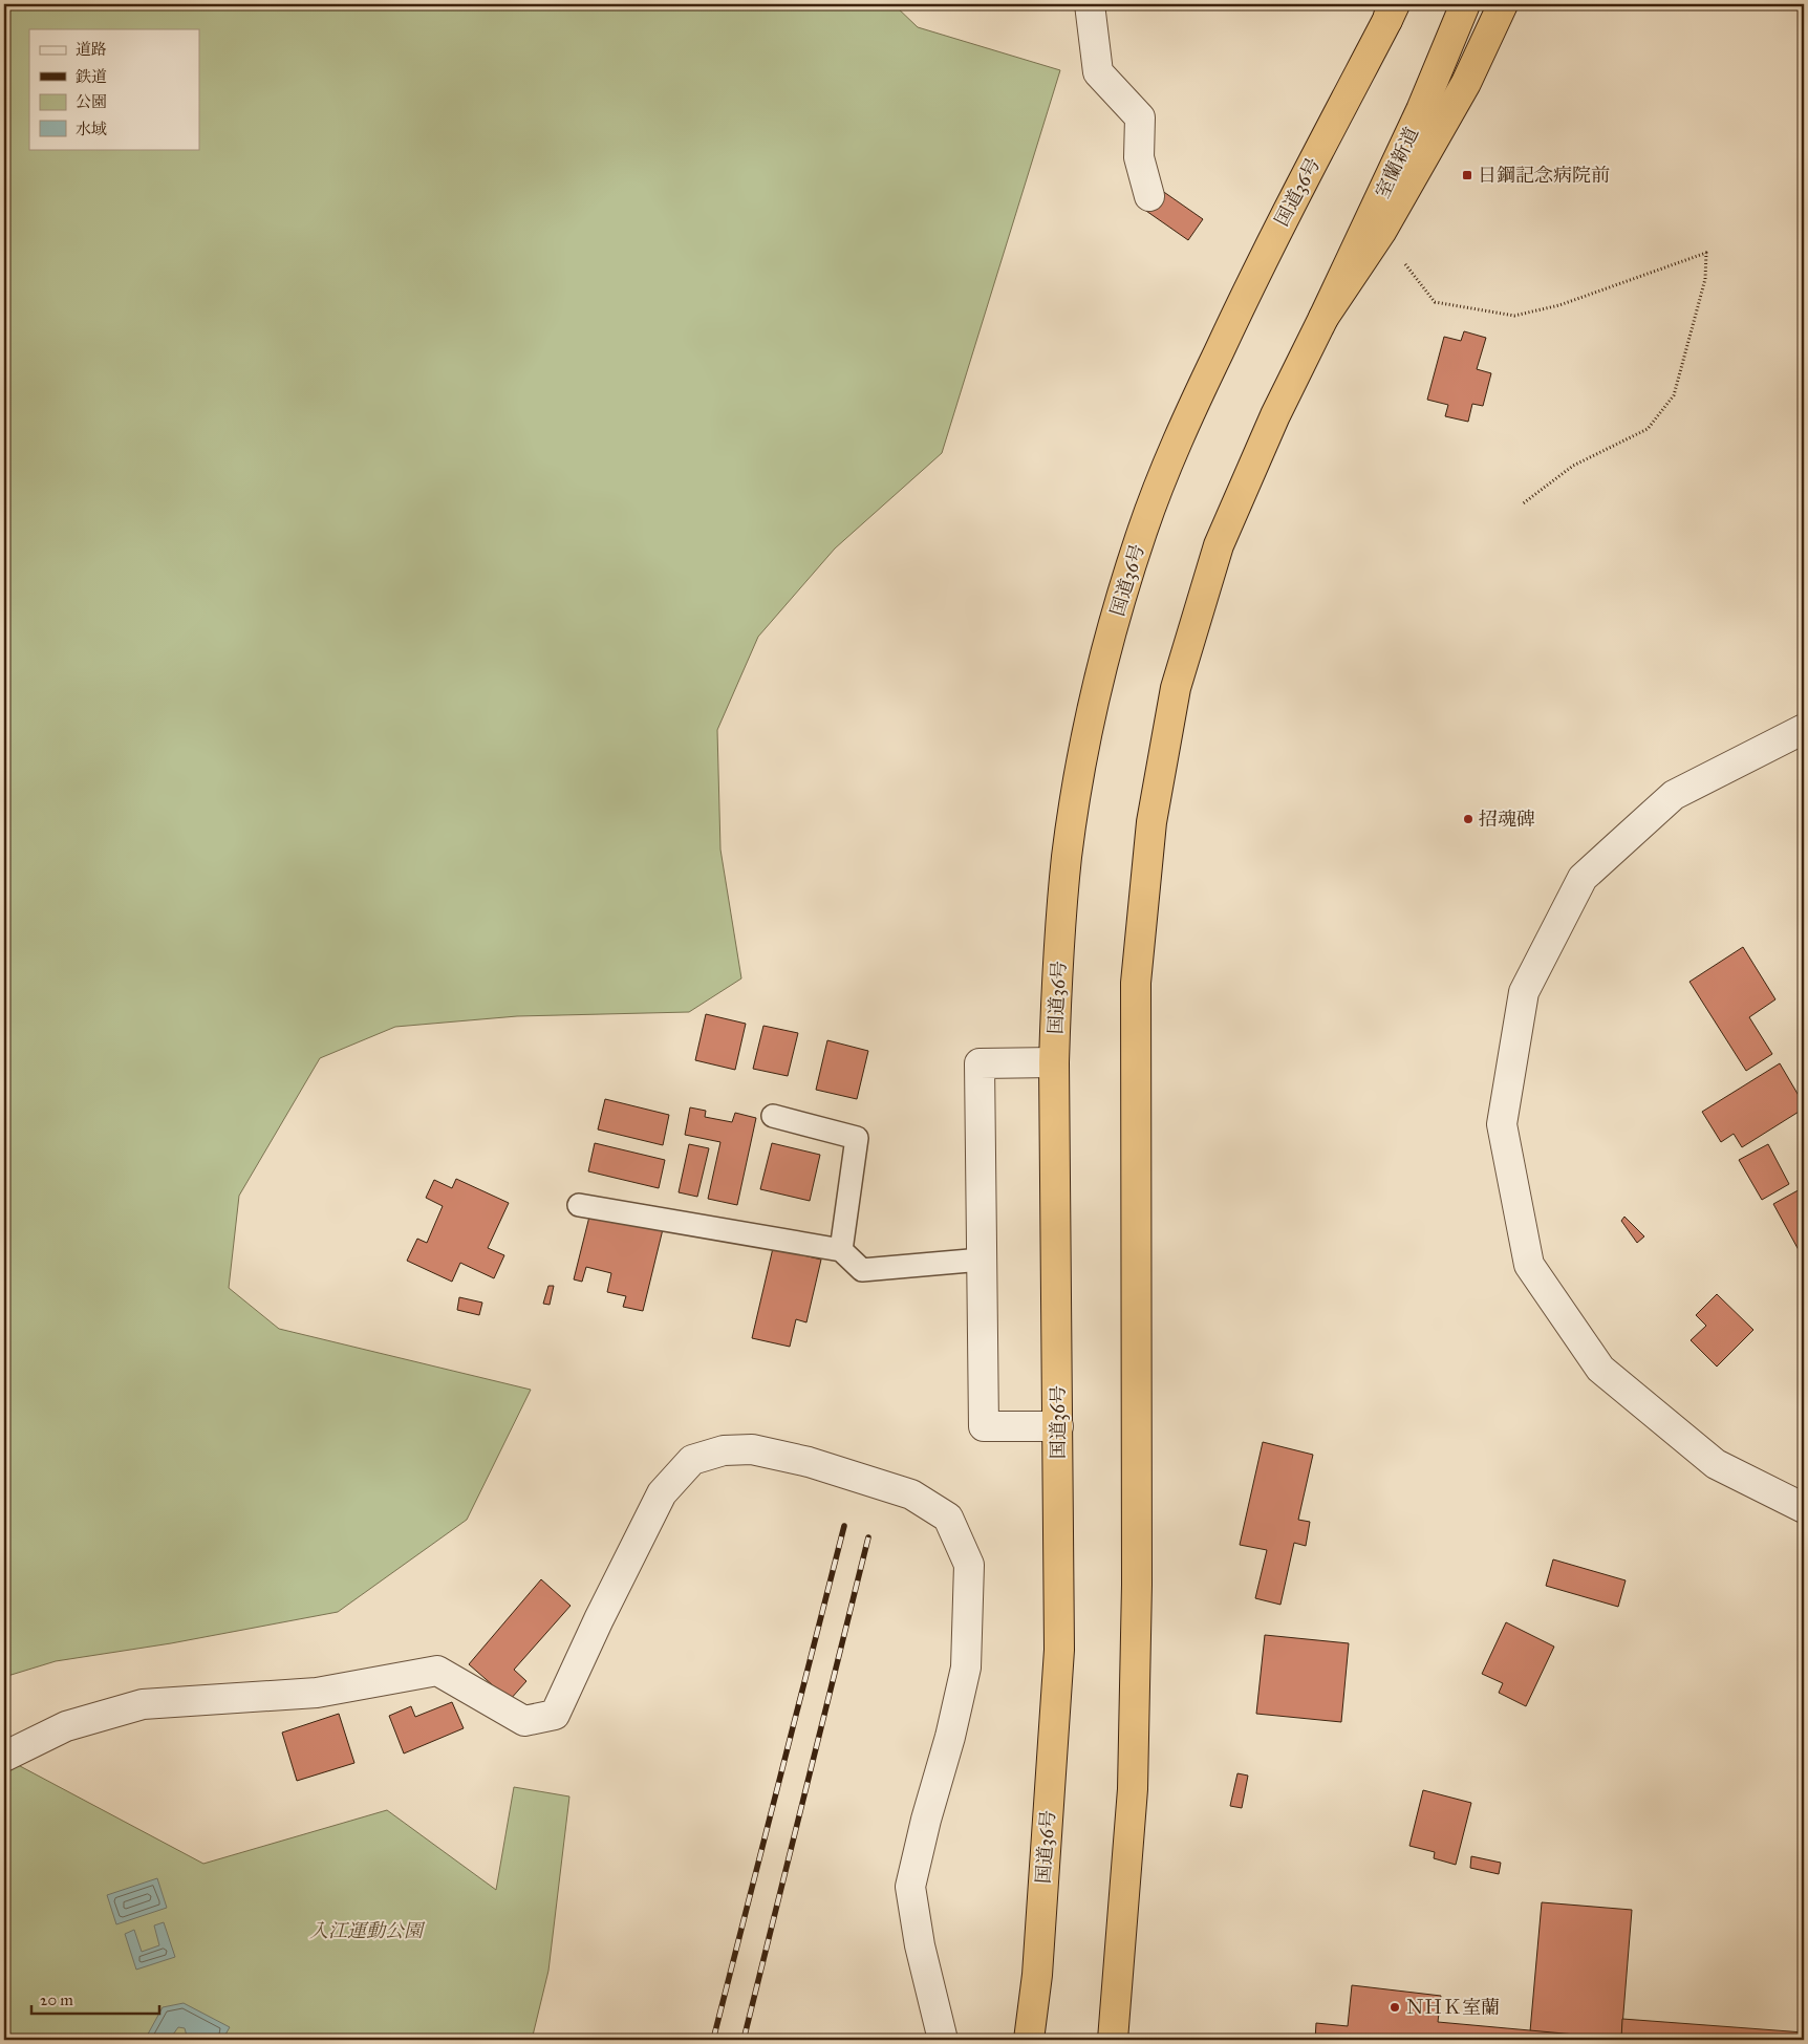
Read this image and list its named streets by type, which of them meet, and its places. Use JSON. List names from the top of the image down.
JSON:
{
  "streets": {
    "highway": ["室蘭新道", "国道36号"]
  },
  "parks": ["入江運動公園"],
  "places": {
    "transit": ["日鋼記念病院前"],
    "other": ["招魂碑", "ＮＨＫ室蘭"]
  },
  "legend": [
    "道路",
    "鉄道",
    "公園",
    "水域"
  ],
  "scale_bar": "20 m"
}
